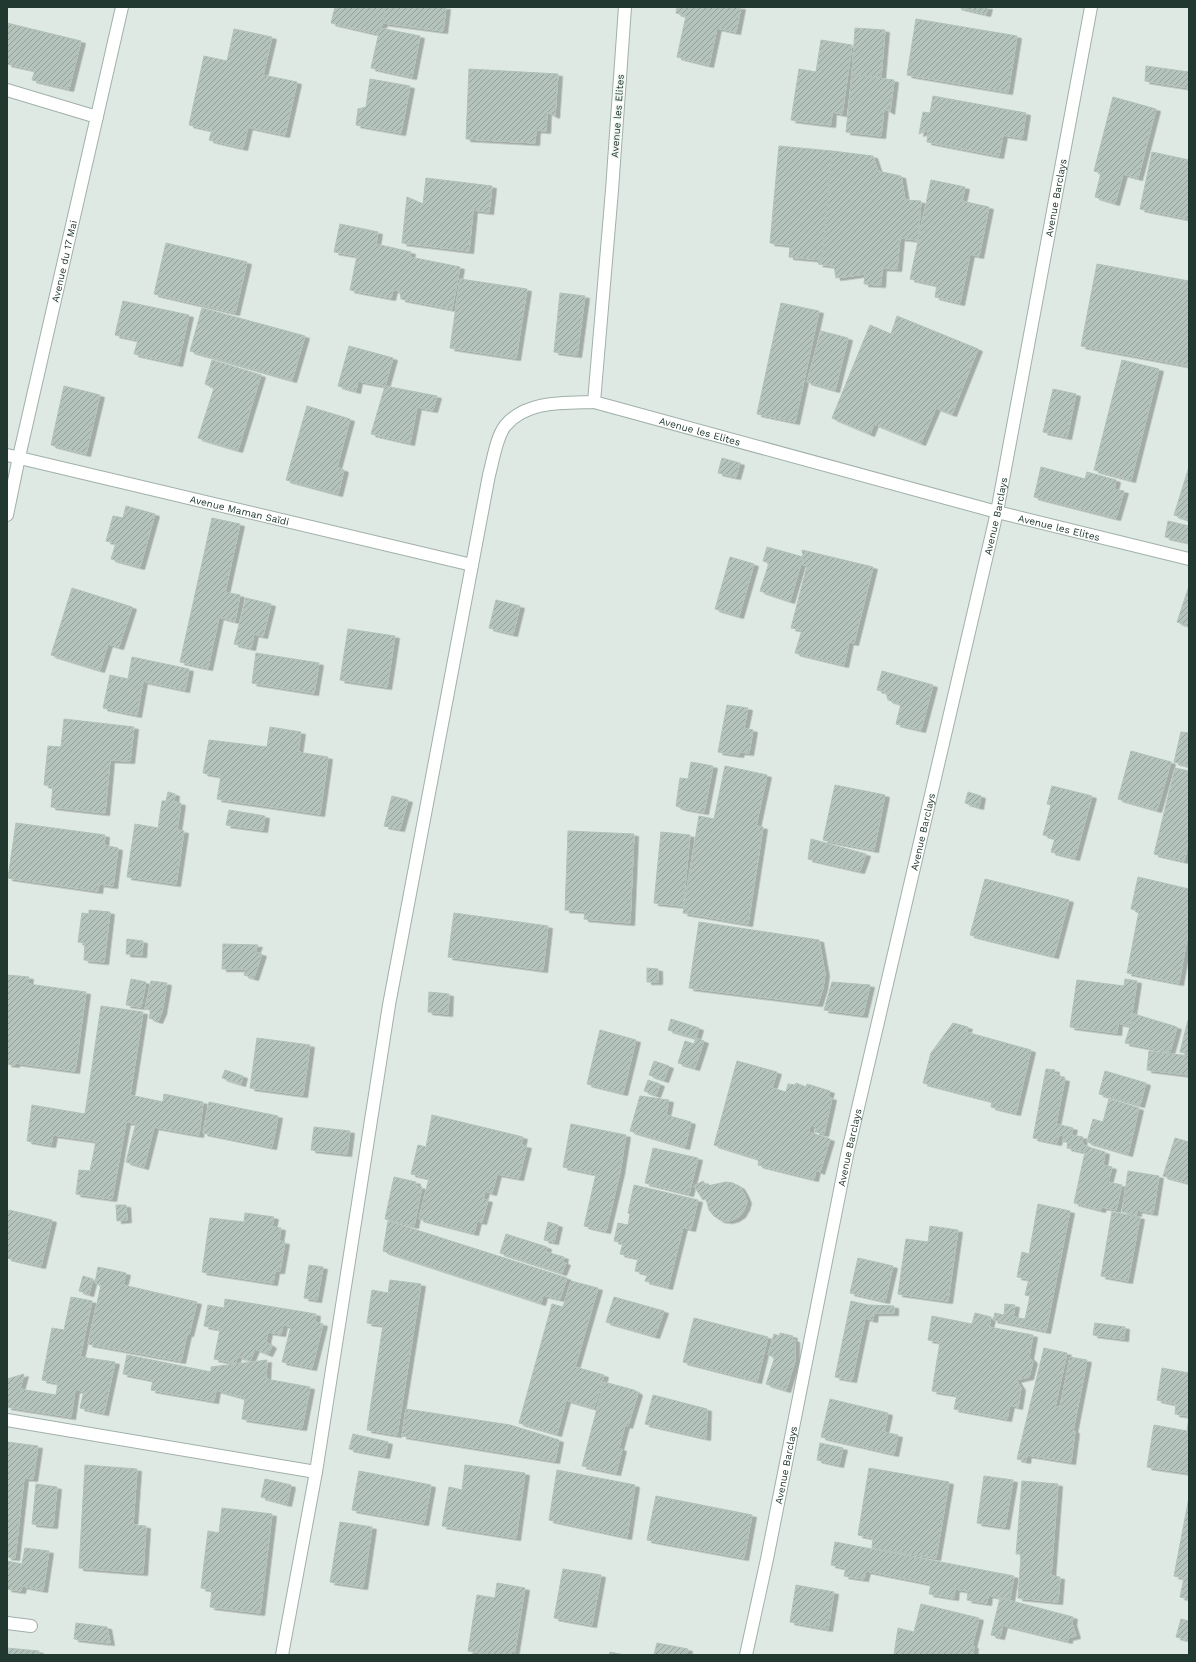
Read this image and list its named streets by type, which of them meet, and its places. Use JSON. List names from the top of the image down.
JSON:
{
  "streets": {
    "street": [
      "Avenue les Elites",
      "Avenue Barclays",
      "Avenue du 17 Mai",
      "Avenue Maman Saïdi"
    ]
  },
  "crossings": [
    ["Avenue les Elites", "Avenue Barclays"],
    ["Avenue du 17 Mai", "Avenue Maman Saïdi"]
  ]
}
